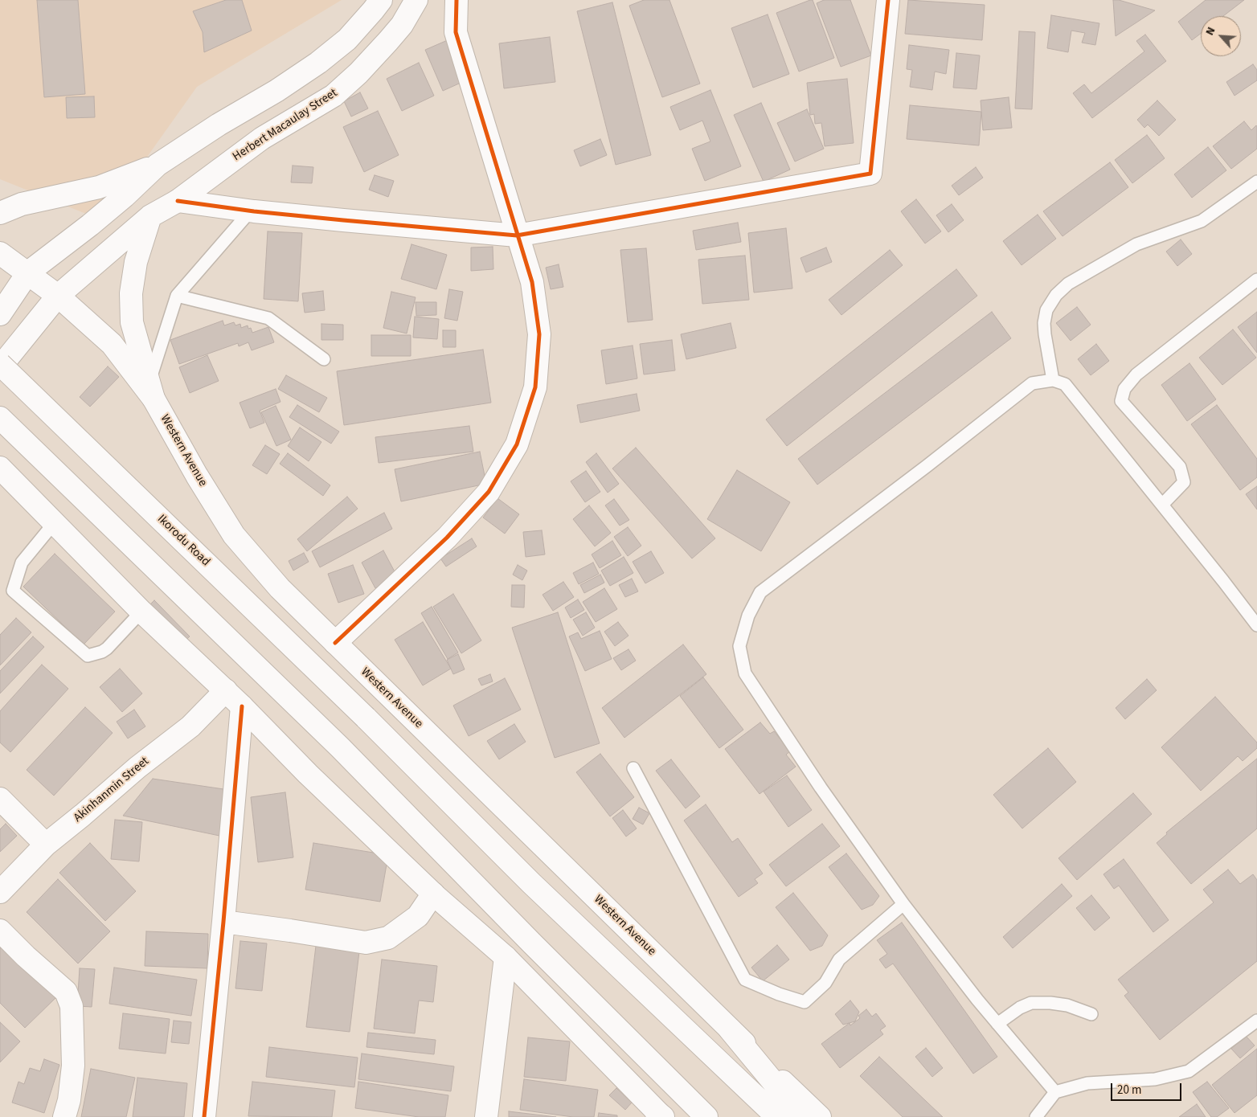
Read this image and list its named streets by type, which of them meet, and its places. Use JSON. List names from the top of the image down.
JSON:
{
  "streets": {
    "main road": [
      "Herbert Macaulay Street",
      "Western Avenue",
      "Ikorodu Road",
      "Akinhanmin Street"
    ]
  },
  "crossings": [
    ["Herbert Macaulay Street", "Western Avenue"]
  ],
  "scale_bar": "20 m",
  "north": "top left"
}
